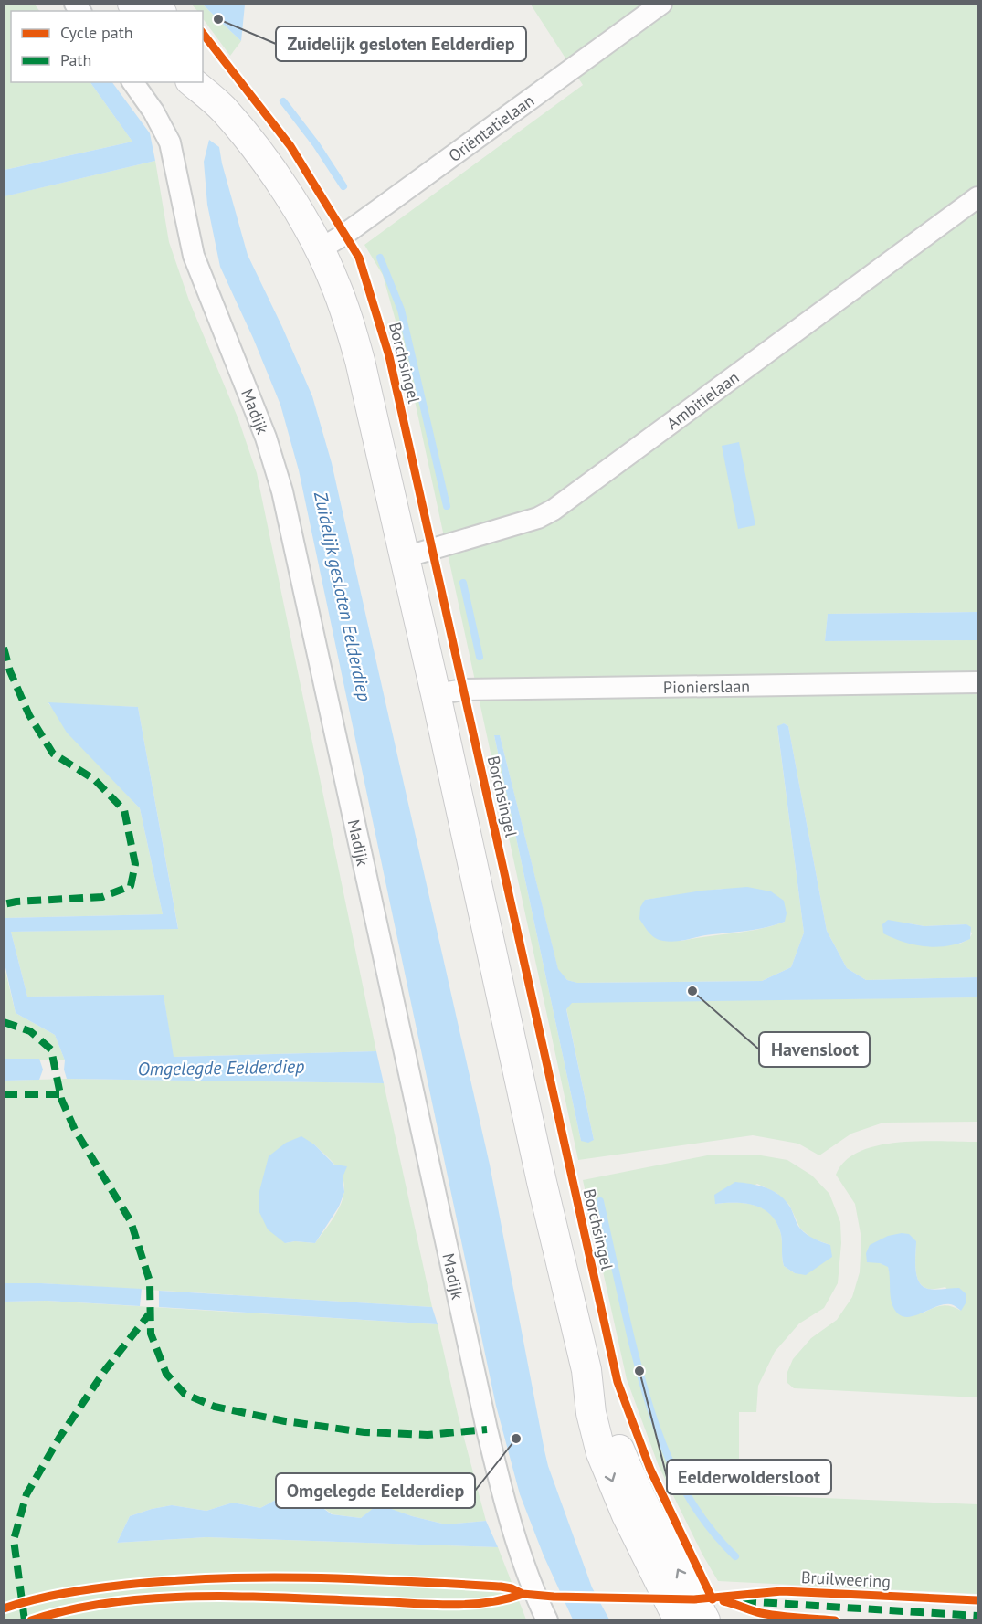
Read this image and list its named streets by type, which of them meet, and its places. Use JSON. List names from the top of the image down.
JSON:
{
  "streets": {
    "street": [
      "Oriëntatielaan",
      "Ambitielaan",
      "Madijk",
      "Pionierslaan"
    ],
    "cycle path": ["Borchsingel", "Bruilweering"]
  },
  "water": ["Zuidelijk gesloten Eelderdiep", "Omgelegde Eelderdiep"],
  "places": [
    "Zuidelijk gesloten Eelderdiep",
    "Havensloot",
    "Eelderwoldersloot",
    "Omgelegde Eelderdiep"
  ],
  "legend": ["Cycle path", "Path"]
}
